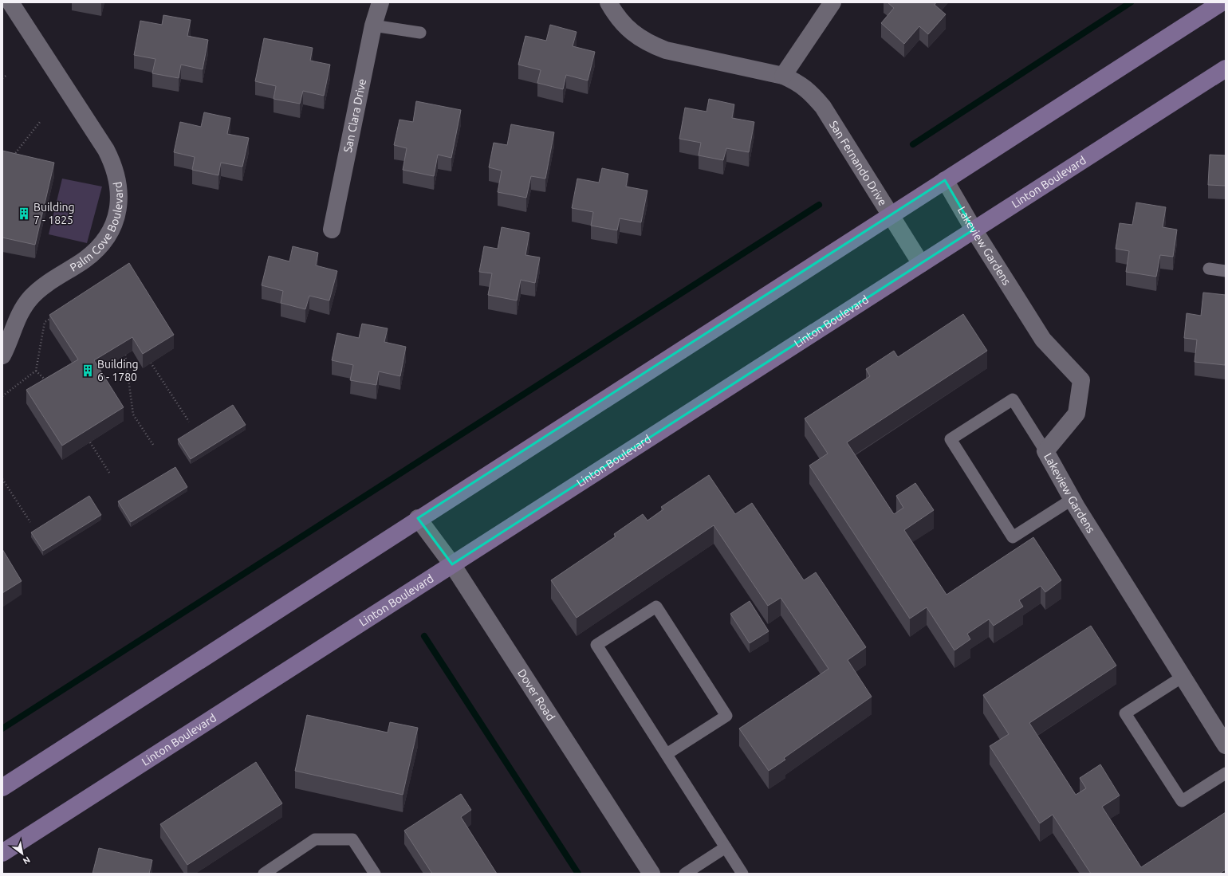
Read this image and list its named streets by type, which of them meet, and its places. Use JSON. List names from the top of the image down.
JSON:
{
  "streets": {
    "main road": ["Linton Boulevard"],
    "street": [
      "San Clara Drive",
      "San Fernando Drive",
      "Palm Cove Boulevard",
      "Lakeview Gardens",
      "Dover Road"
    ]
  },
  "crossings": [
    ["San Fernando Drive", "Linton Boulevard"],
    ["Linton Boulevard", "Lakeview Gardens"],
    ["Linton Boulevard", "Dover Road"]
  ],
  "places": {
    "building": ["Building 7 - 1825", "Building 6 - 1780"]
  },
  "north": "bottom right"
}
